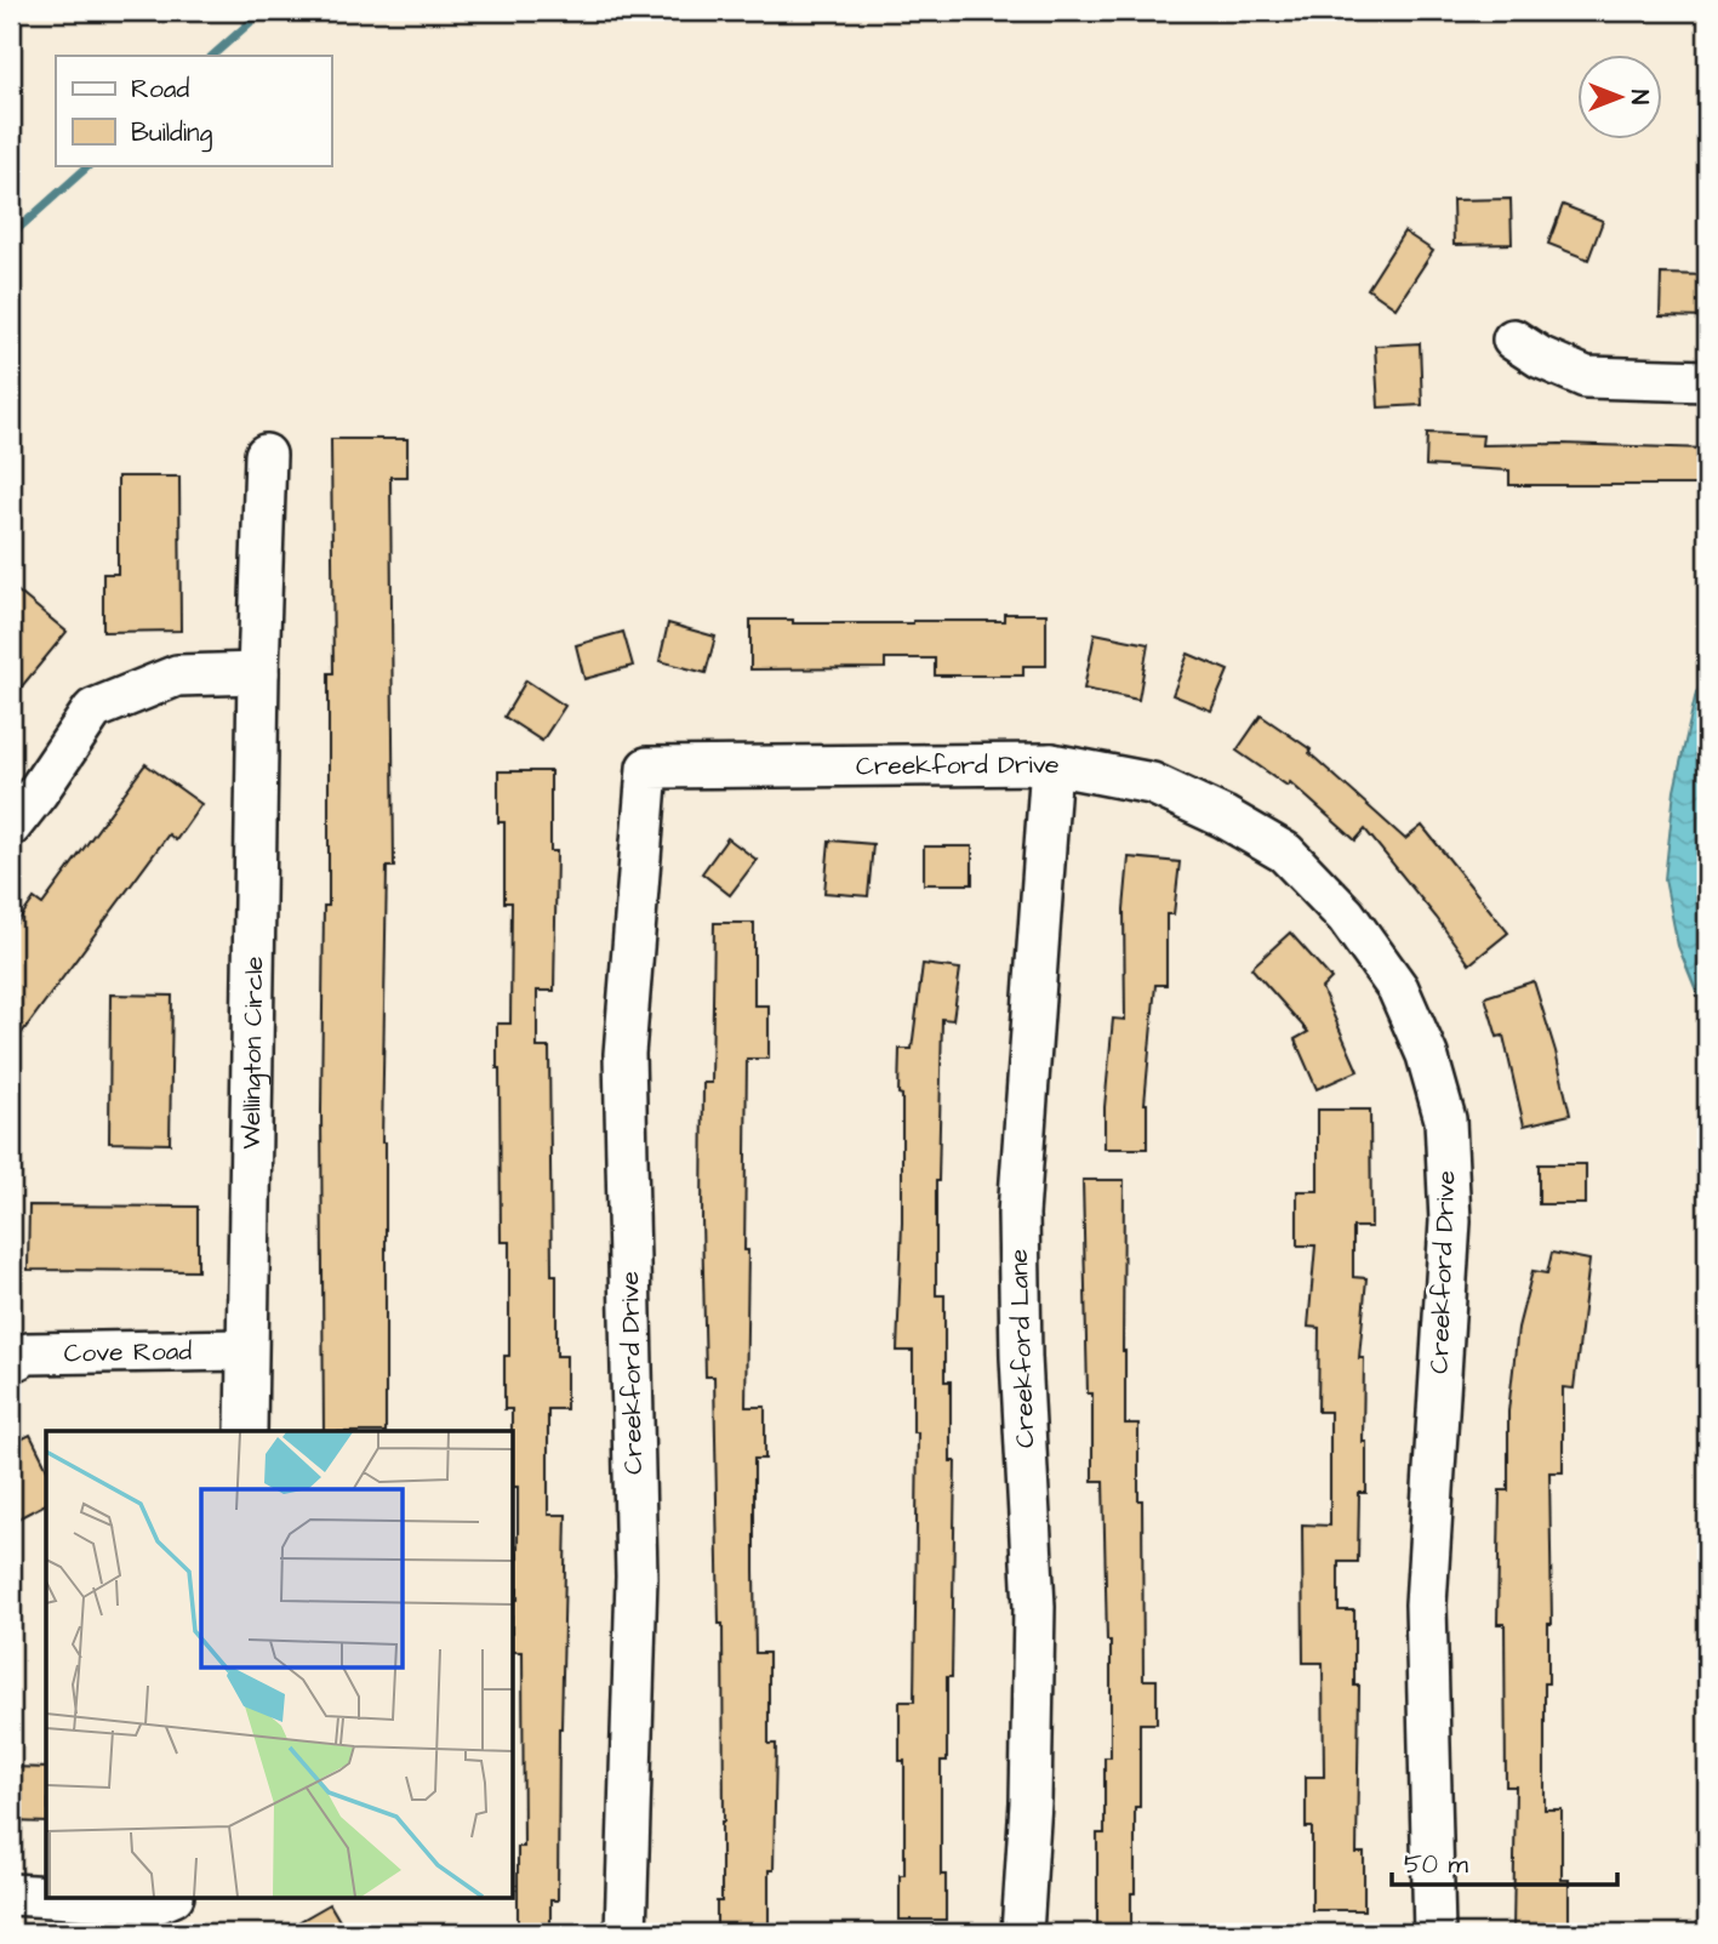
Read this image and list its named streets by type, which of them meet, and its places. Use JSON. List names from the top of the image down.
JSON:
{
  "streets": {
    "street": [
      "Creekford Drive",
      "Wellington Circle",
      "Creekford Lane",
      "Cove Road"
    ]
  },
  "crossings": [
    ["Creekford Drive", "Creekford Lane"],
    ["Wellington Circle", "Cove Road"]
  ],
  "legend": ["Road", "Building"],
  "scale_bar": "50 m",
  "north": "right"
}
